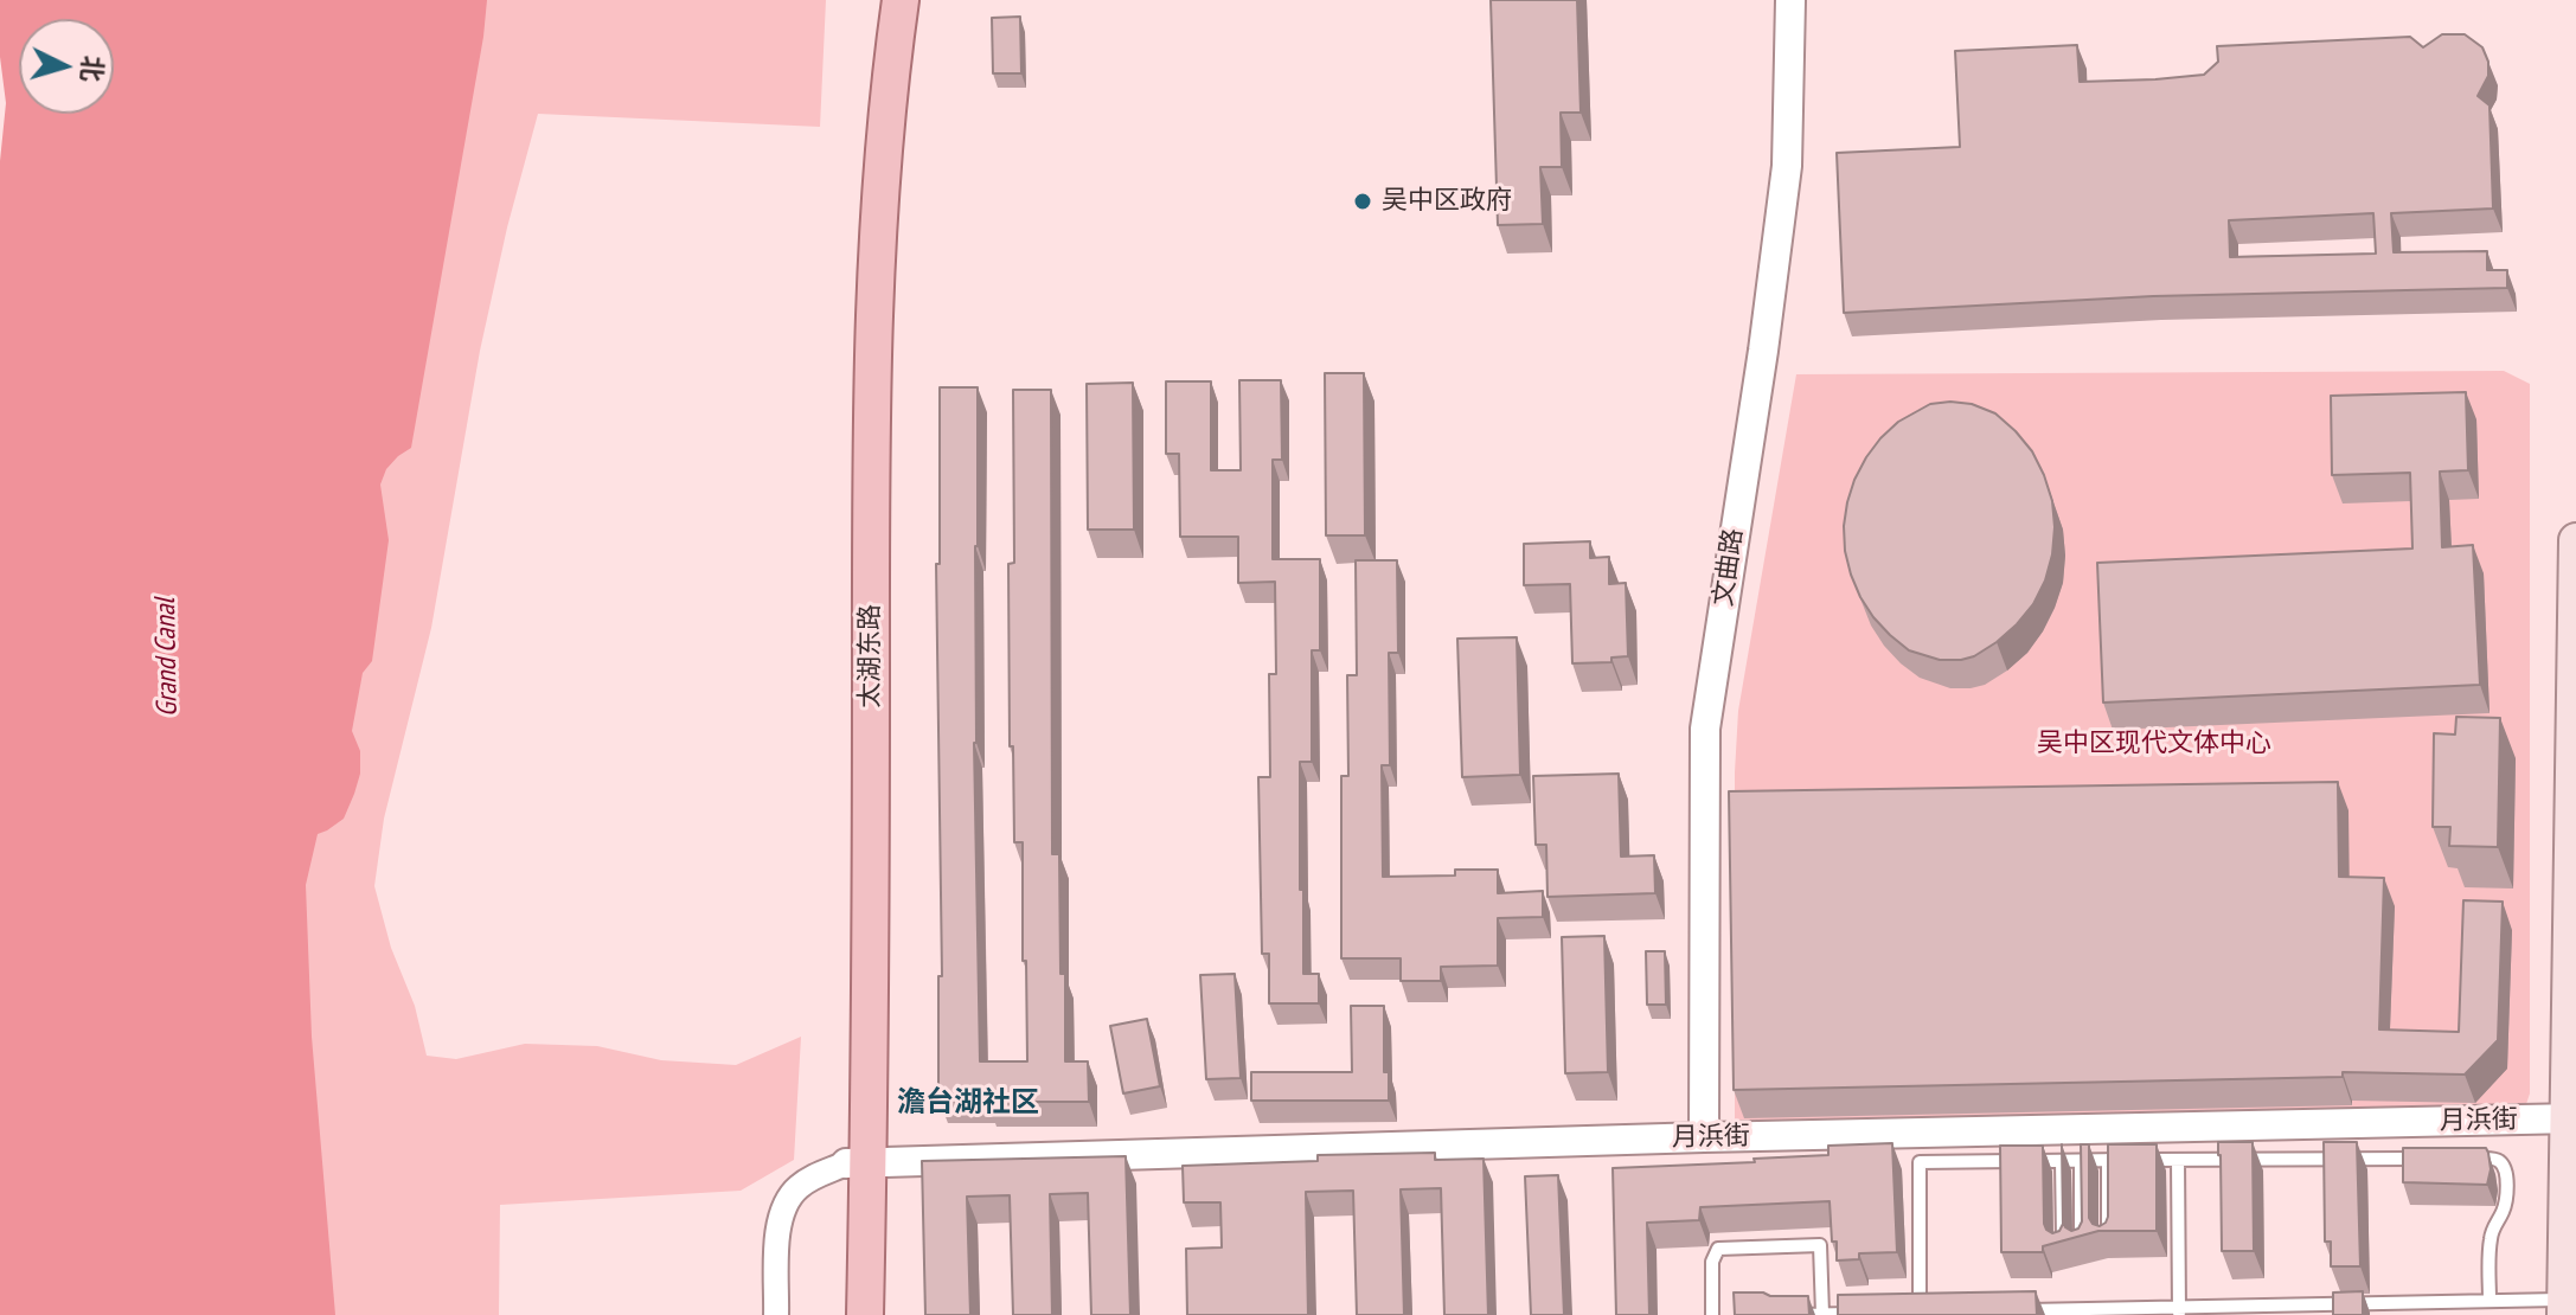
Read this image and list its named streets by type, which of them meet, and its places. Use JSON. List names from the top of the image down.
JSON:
{
  "streets": {
    "main road": ["太湖东路"],
    "street": ["文曲路", "月浜街"]
  },
  "crossings": [
    ["文曲路", "月浜街"],
    ["太湖东路", "月浜街"]
  ],
  "districts": ["澹台湖社区"],
  "water": ["Grand Canal"],
  "parks": ["吴中区现代文体中心"],
  "places": ["吴中区政府"],
  "north": "right"
}
